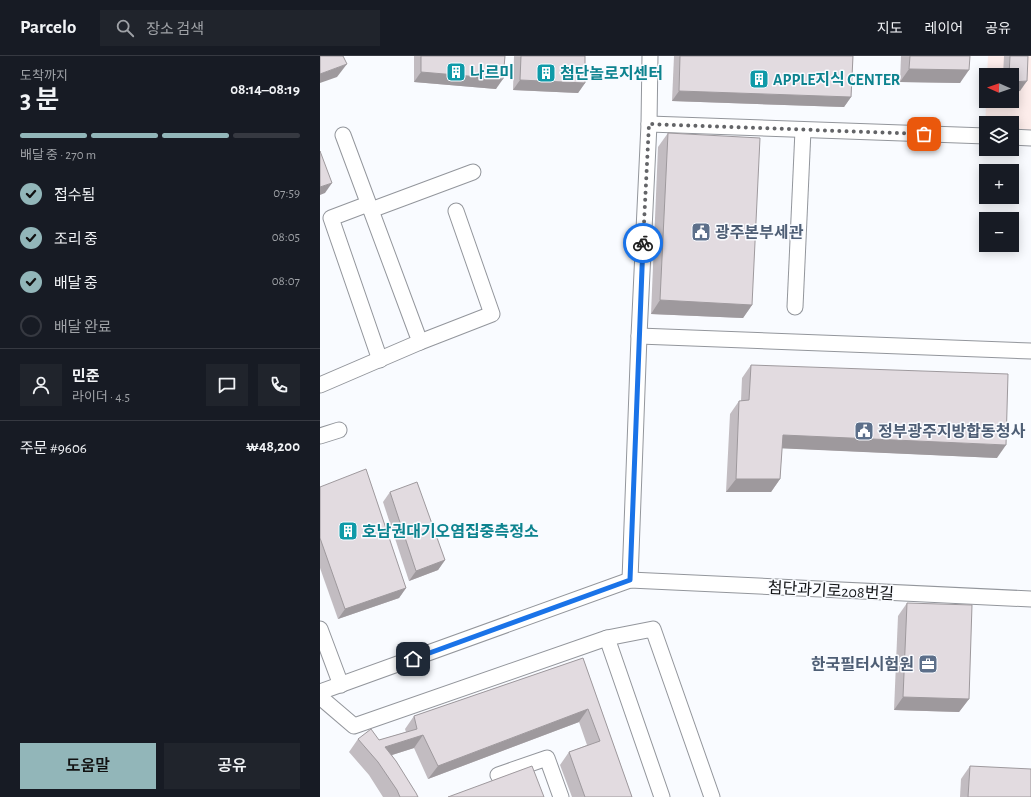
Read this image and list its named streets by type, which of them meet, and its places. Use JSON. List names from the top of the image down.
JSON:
{
  "streets": {
    "street": ["첨단과기로208번길"]
  },
  "places": {
    "building": [
      "나르미",
      "첨단놀로지센터",
      "APPLE지식 CENTER",
      "호남권대기오염집중측정소"
    ],
    "public building": ["광주본부세관", "정부광주지방합동청사"],
    "office": ["한국필터시험원"]
  },
  "north": "left",
  "page": {
    "header": "Parcelo",
    "search": "장소 검색",
    "nav": ["지도", "레이어", "공유"],
    "heading": ["3 분", "도착까지", "08:14–08:19"],
    "panel": [
      "민준",
      "라이더 · 4.5",
      "주문 #9606",
      "₩48,200"
    ],
    "map_buttons": ["+", "−"],
    "bar": "배달 중 · 270 m",
    "list": [
      ["접수됨", "07:59"],
      ["조리 중", "08:05"],
      ["배달 중", "08:07"],
      "배달 완료"
    ],
    "buttons": ["도움말", "공유"]
  }
}
